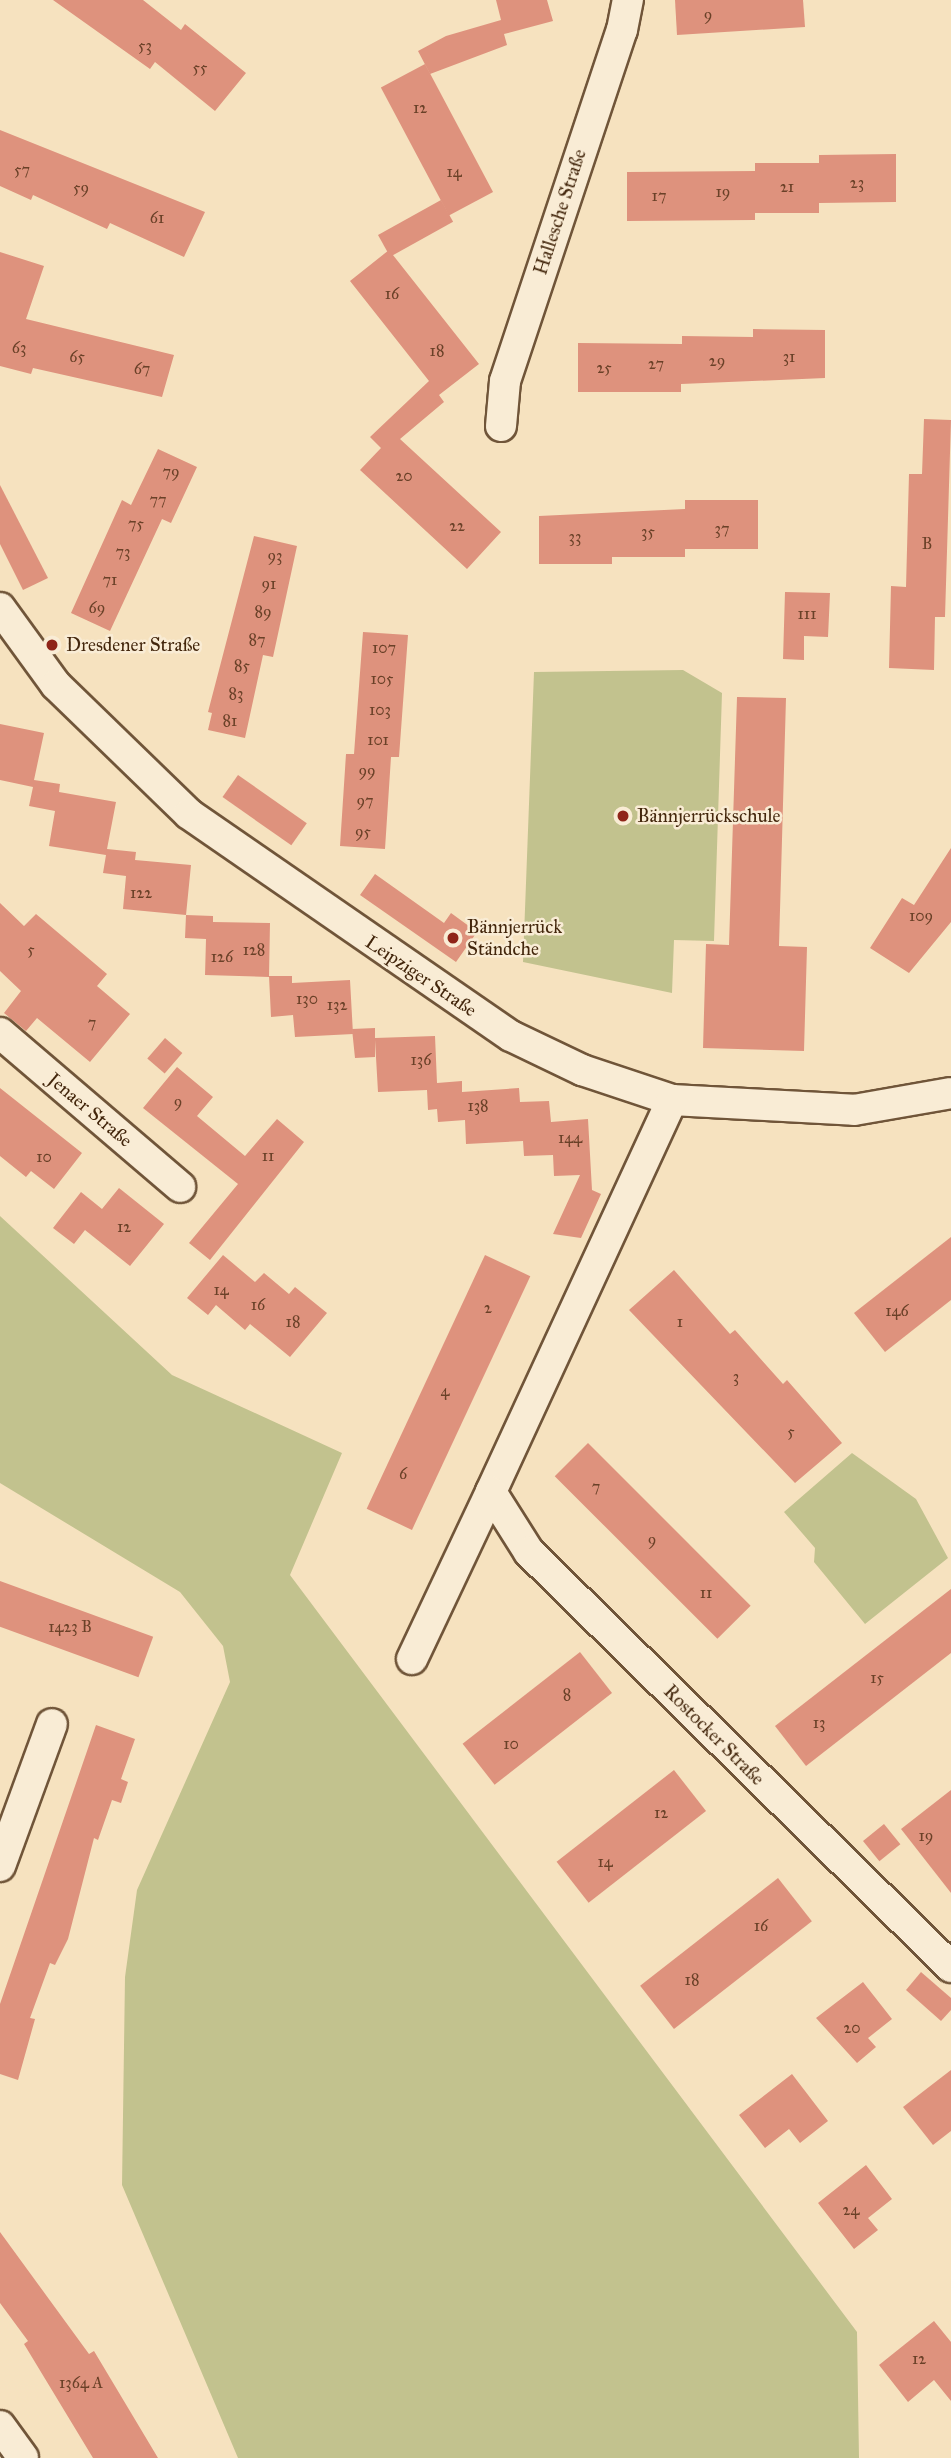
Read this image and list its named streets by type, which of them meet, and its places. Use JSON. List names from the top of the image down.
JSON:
{
  "streets": {
    "street": [
      "Hallesche Straße",
      "Leipziger Straße",
      "Jenaer Straße",
      "Rostocker Straße"
    ]
  },
  "places": ["Dresdener Straße", "Bännjerrückschule", "Bännjerrück Ständche"],
  "house_numbers": [
    "9",
    "53",
    "55",
    "12",
    "57",
    "14",
    "23",
    "21",
    "59",
    "19",
    "17",
    "61",
    "16",
    "63",
    "18",
    "65",
    "31",
    "29",
    "27",
    "25",
    "67",
    "79",
    "20",
    "77",
    "75",
    "22",
    "37",
    "35",
    "33",
    "B",
    "73",
    "93",
    "71",
    "91",
    "69",
    "89",
    "111",
    "87",
    "107",
    "85",
    "105",
    "83",
    "103",
    "81",
    "101",
    "99",
    "97",
    "95",
    "122",
    "109",
    "5",
    "128",
    "126",
    "130",
    "132",
    "7",
    "136",
    "9",
    "138",
    "144",
    "11",
    "10",
    "12",
    "14",
    "16",
    "2",
    "146",
    "18",
    "1",
    "3",
    "4",
    "5",
    "6",
    "7",
    "9",
    "11",
    "1423 B",
    "15",
    "8",
    "13",
    "10",
    "12",
    "19",
    "14",
    "16",
    "18",
    "20",
    "24",
    "12",
    "1364 A"
  ]
}
